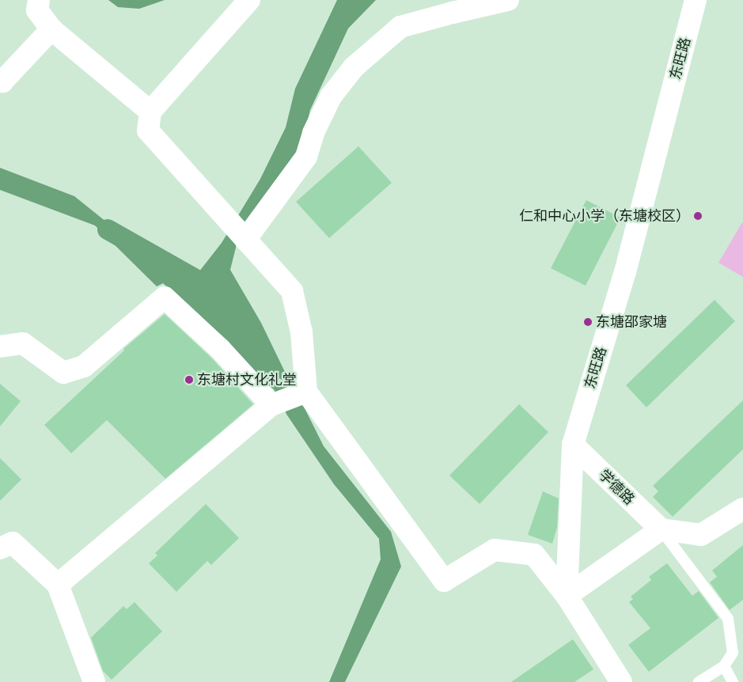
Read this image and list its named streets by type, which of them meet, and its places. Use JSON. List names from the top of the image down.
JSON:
{
  "streets": {
    "street": ["东旺路", "学德路"]
  },
  "crossings": [
    ["东旺路", "学德路"]
  ],
  "places": ["仁和中心小学（东塘校区）", "东塘邵家塘", "东塘村文化礼堂"]
}
